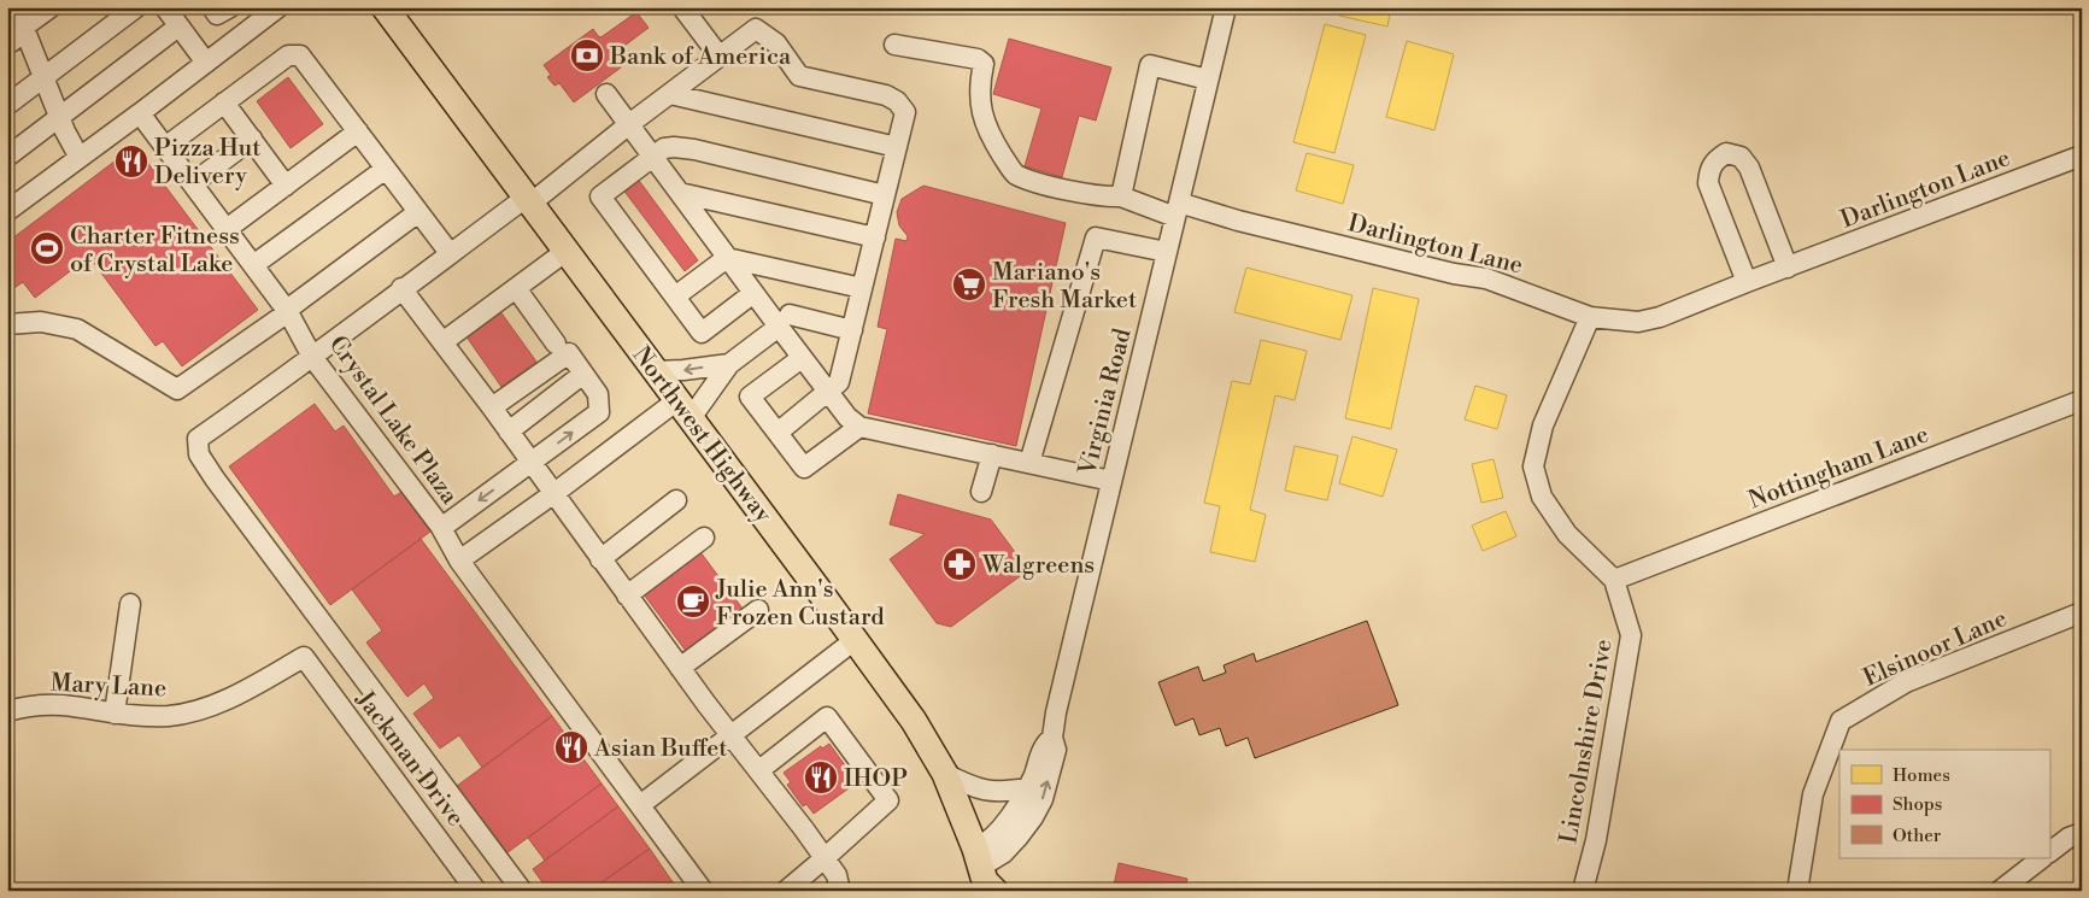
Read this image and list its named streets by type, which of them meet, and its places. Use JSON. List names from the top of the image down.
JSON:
{
  "streets": {
    "main road": ["Northwest Highway"],
    "street": [
      "Darlington Lane",
      "Virginia Road",
      "Crystal Lake Plaza",
      "Nottingham Lane",
      "Elsinoor Lane",
      "Mary Lane",
      "Lincolnshire Drive",
      "Jackman Drive"
    ]
  },
  "crossings": [
    ["Darlington Lane", "Virginia Road"],
    ["Darlington Lane", "Lincolnshire Drive"],
    ["Virginia Road", "Northwest Highway"],
    ["Nottingham Lane", "Lincolnshire Drive"],
    ["Mary Lane", "Jackman Drive"]
  ],
  "places": {
    "bank": ["Bank of America"],
    "restaurant": ["Pizza Hut Delivery", "Asian Buffet", "IHOP"],
    "sports": ["Charter Fitness of Crystal Lake"],
    "supermarket": ["Mariano's Fresh Market"],
    "pharmacy": ["Walgreens"],
    "cafe": ["Julie Ann's Frozen Custard"]
  },
  "legend": ["Homes", "Shops", "Other"]
}
